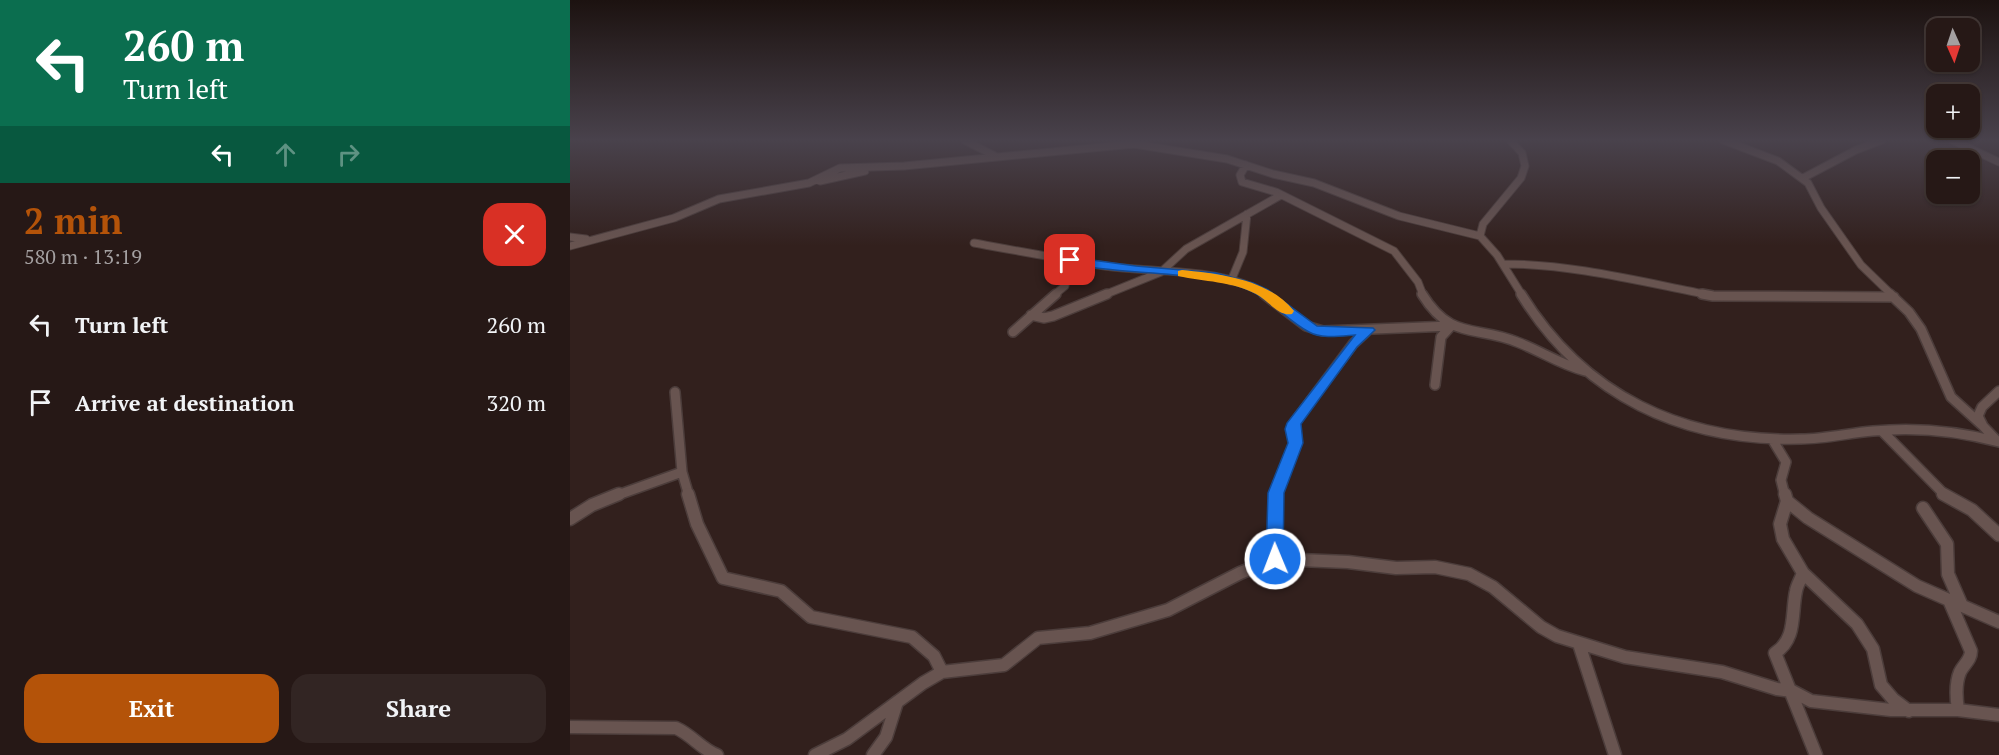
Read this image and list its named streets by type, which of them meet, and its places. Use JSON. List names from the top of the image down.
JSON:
{
  "north": "bottom",
  "page": {
    "turn": ["260 m", "Turn left"],
    "map_buttons": ["+", "−"],
    "heading": ["2 min", "580 m · 13:19"],
    "list": [
      {
        "name": "Turn left",
        "value": "260 m"
      },
      {
        "name": "Arrive at destination",
        "value": "320 m"
      }
    ],
    "buttons": ["Exit", "Share"]
  }
}
